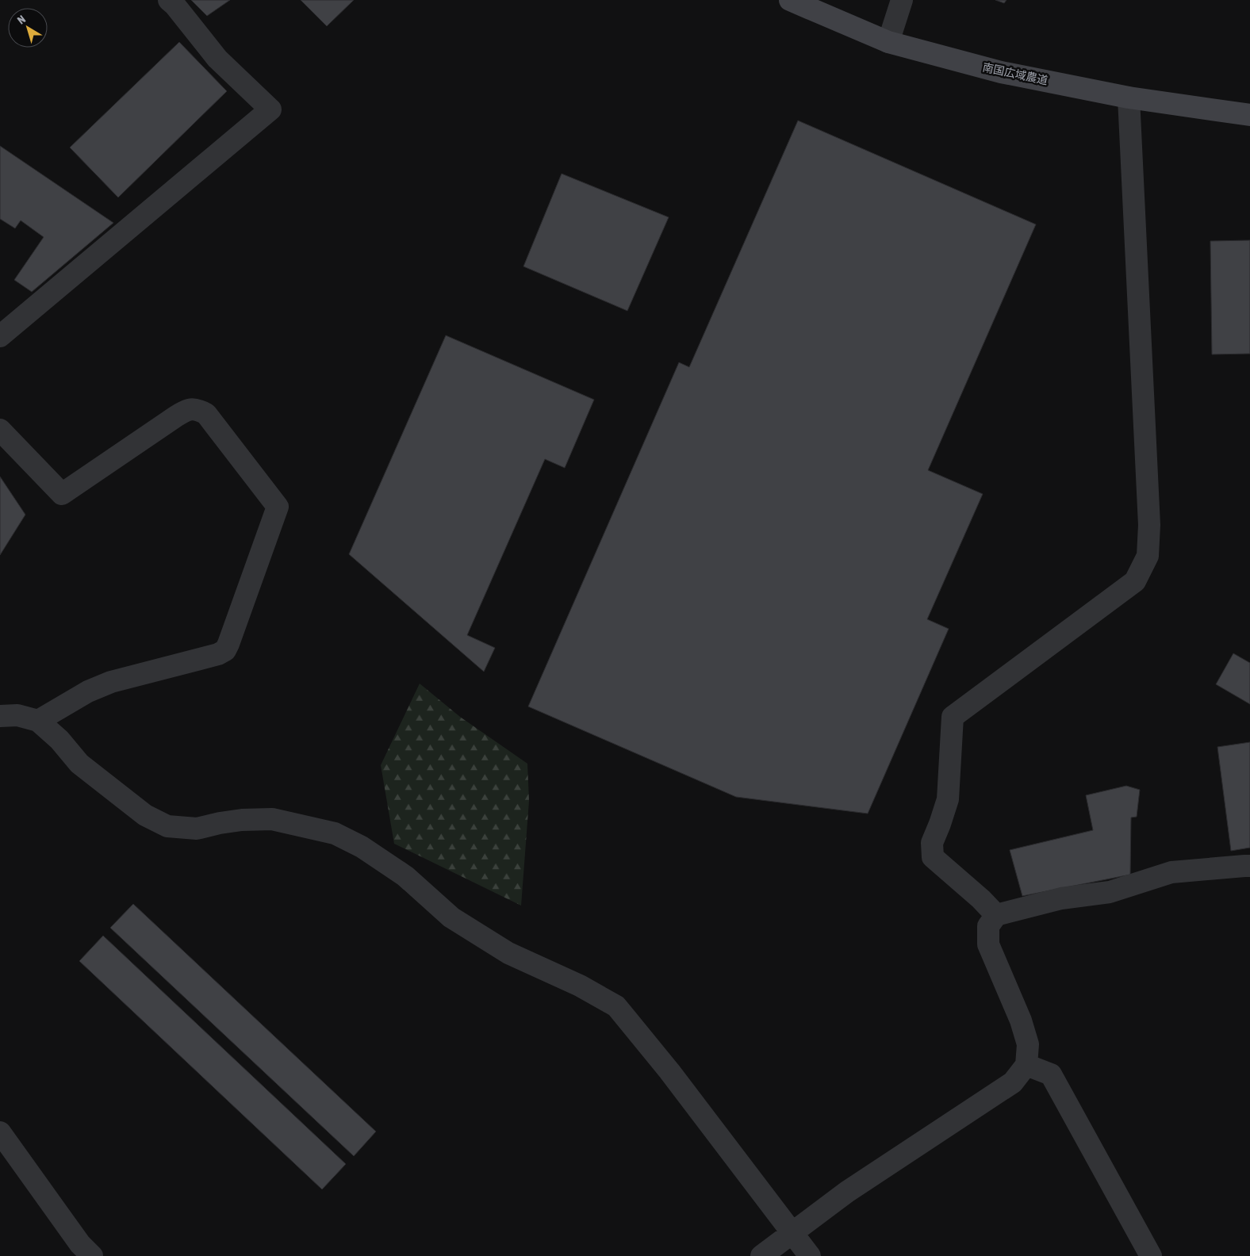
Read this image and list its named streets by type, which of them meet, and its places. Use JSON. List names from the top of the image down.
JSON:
{
  "streets": {
    "street": ["南国広域農道"]
  },
  "north": "top left"
}
